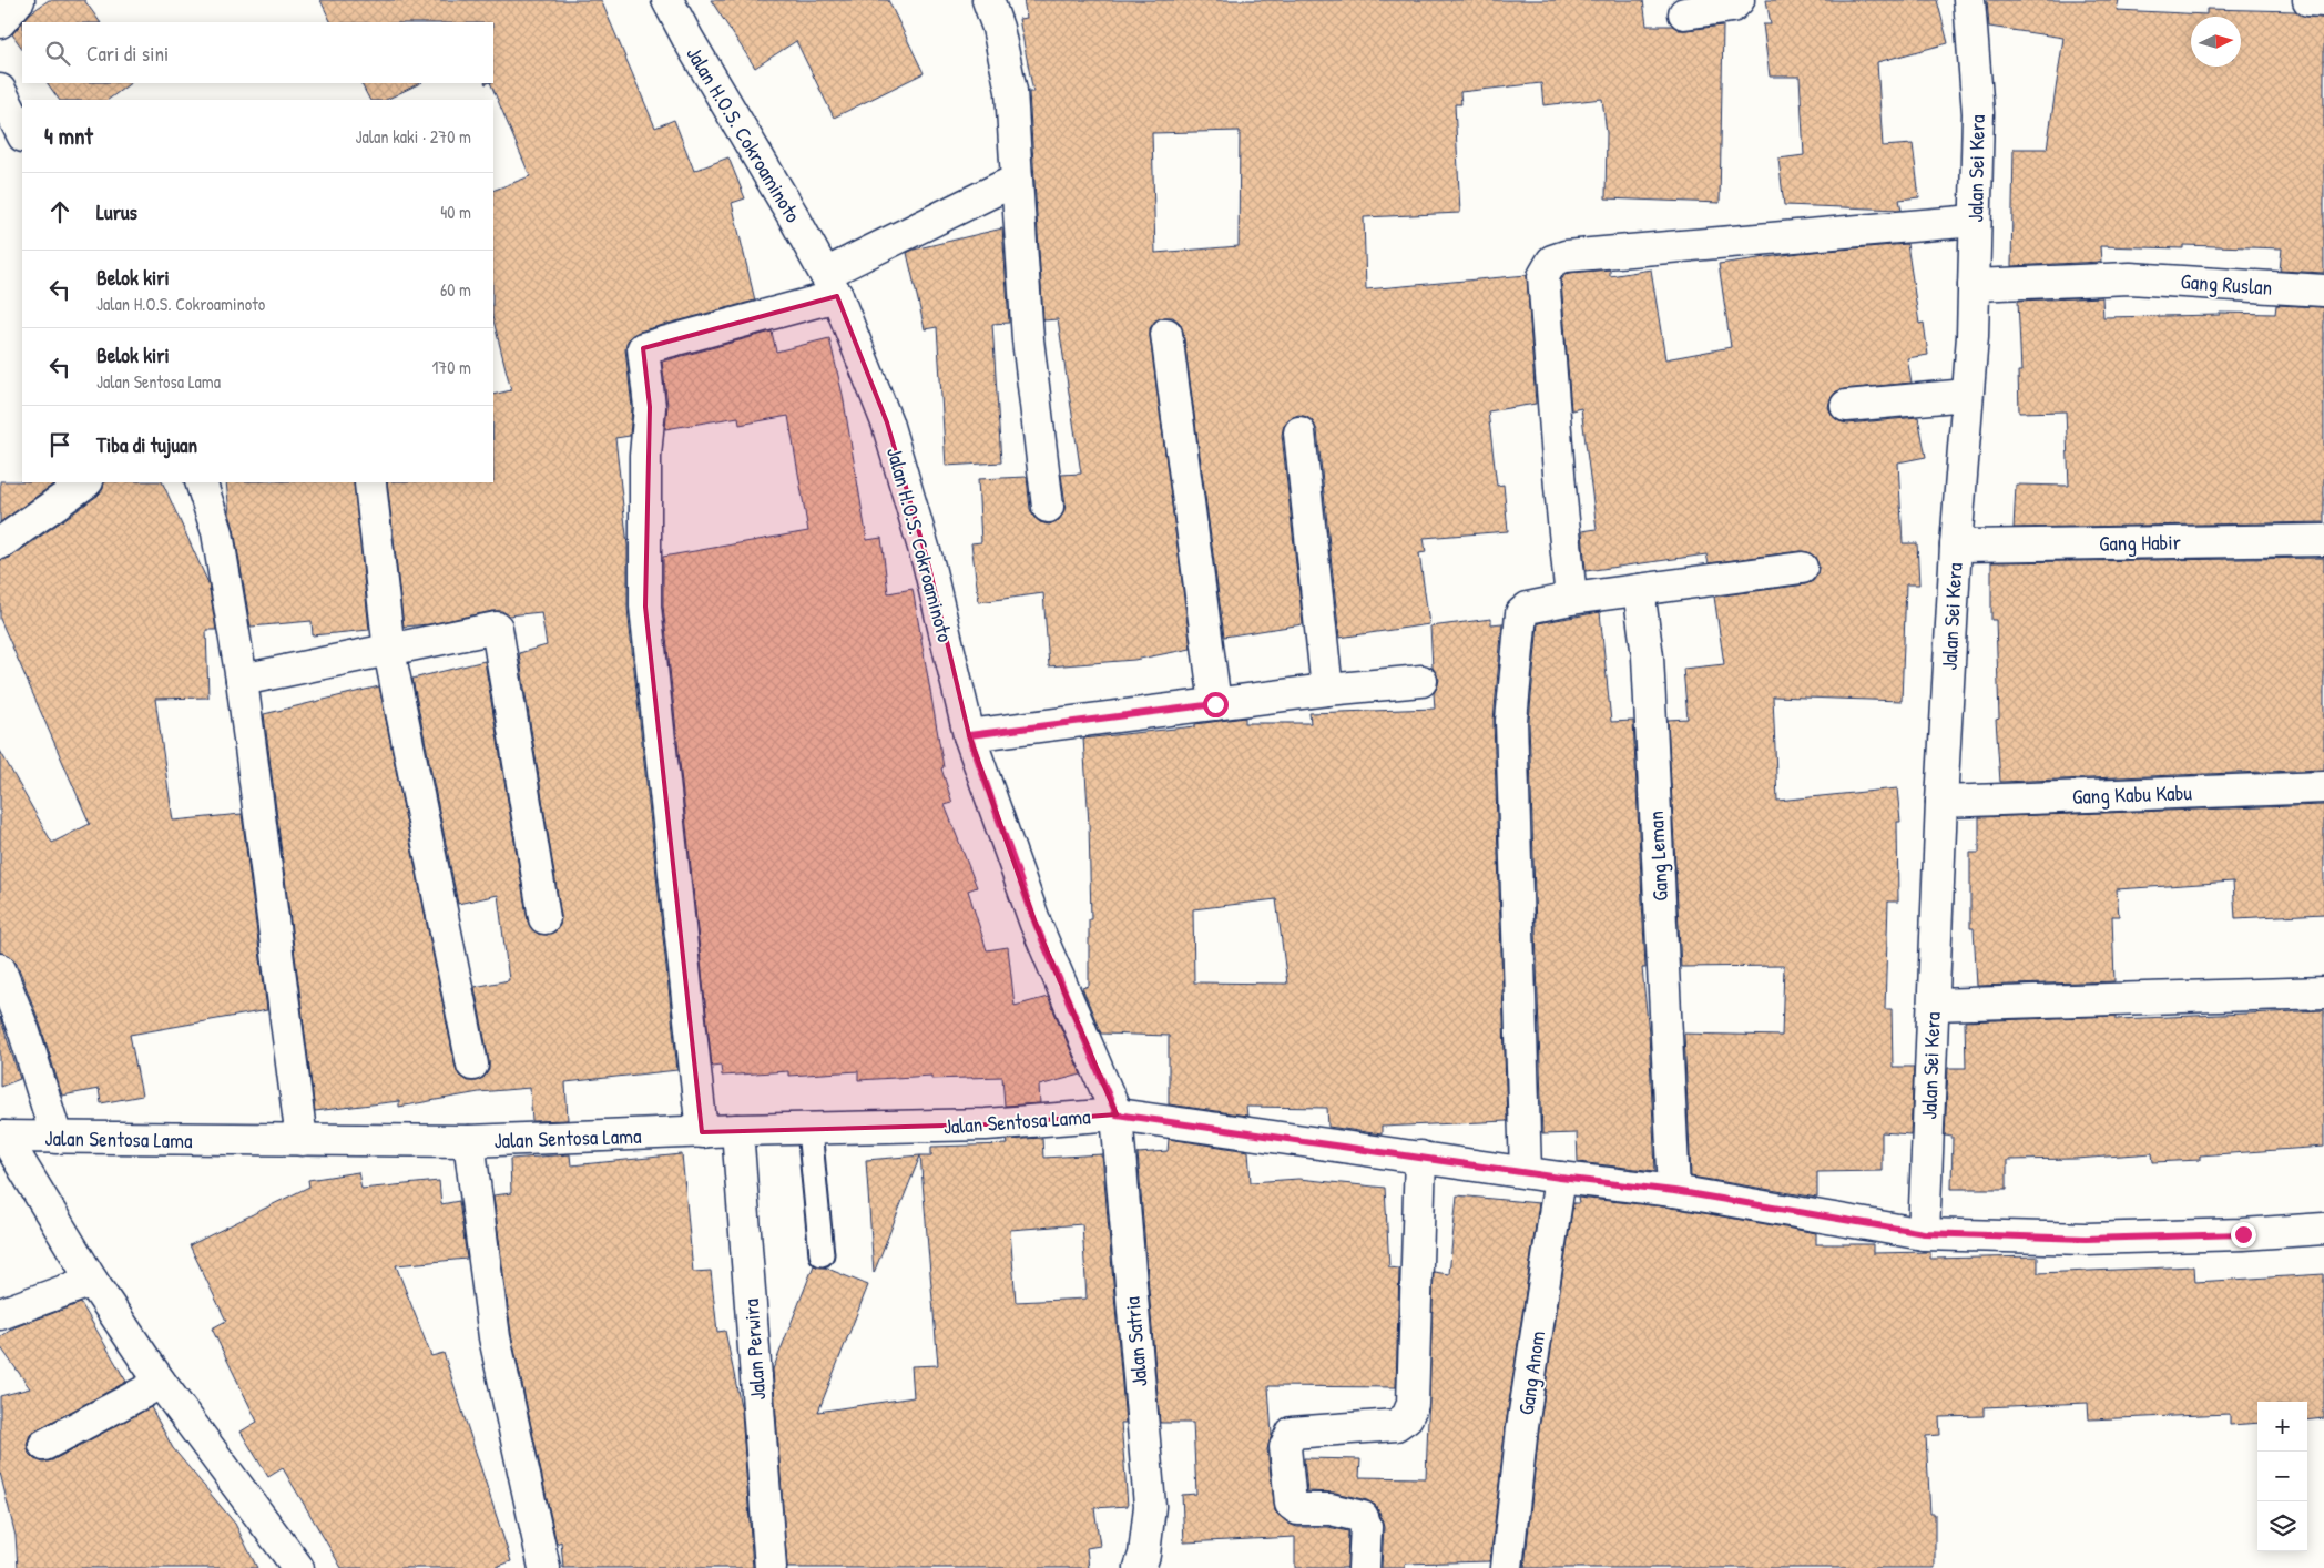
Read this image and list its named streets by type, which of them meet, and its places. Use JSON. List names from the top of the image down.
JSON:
{
  "streets": {
    "street": [
      "Jalan H.O.S. Cokroaminoto",
      "Jalan Sei Kera",
      "Gang Ruslan",
      "Gang Habir",
      "Gang Kabu Kabu",
      "Gang Leman",
      "Jalan Sentosa Lama",
      "Jalan Satria",
      "Jalan Perwira",
      "Gang Anom"
    ]
  },
  "crossings": [
    ["Jalan H.O.S. Cokroaminoto", "Jalan Sentosa Lama"],
    ["Jalan H.O.S. Cokroaminoto", "Jalan Satria"],
    ["Jalan Sei Kera", "Gang Ruslan"],
    ["Jalan Sei Kera", "Gang Habir"],
    ["Jalan Sei Kera", "Gang Kabu Kabu"],
    ["Jalan Sei Kera", "Jalan Sentosa Lama"],
    ["Gang Leman", "Jalan Sentosa Lama"],
    ["Jalan Sentosa Lama", "Jalan Satria"],
    ["Jalan Sentosa Lama", "Jalan Perwira"],
    ["Jalan Sentosa Lama", "Gang Anom"]
  ],
  "north": "right",
  "page": {
    "search": "Cari di sini",
    "heading": ["4 mnt", "Jalan kaki · 270 m"],
    "list": [
      ["Lurus", "40 m"],
      ["Belok kiri", "Jalan H.O.S. Cokroaminoto", "60 m"],
      ["Belok kiri", "Jalan Sentosa Lama", "170 m"],
      "Tiba di tujuan"
    ],
    "map_buttons": ["+", "−"]
  }
}
